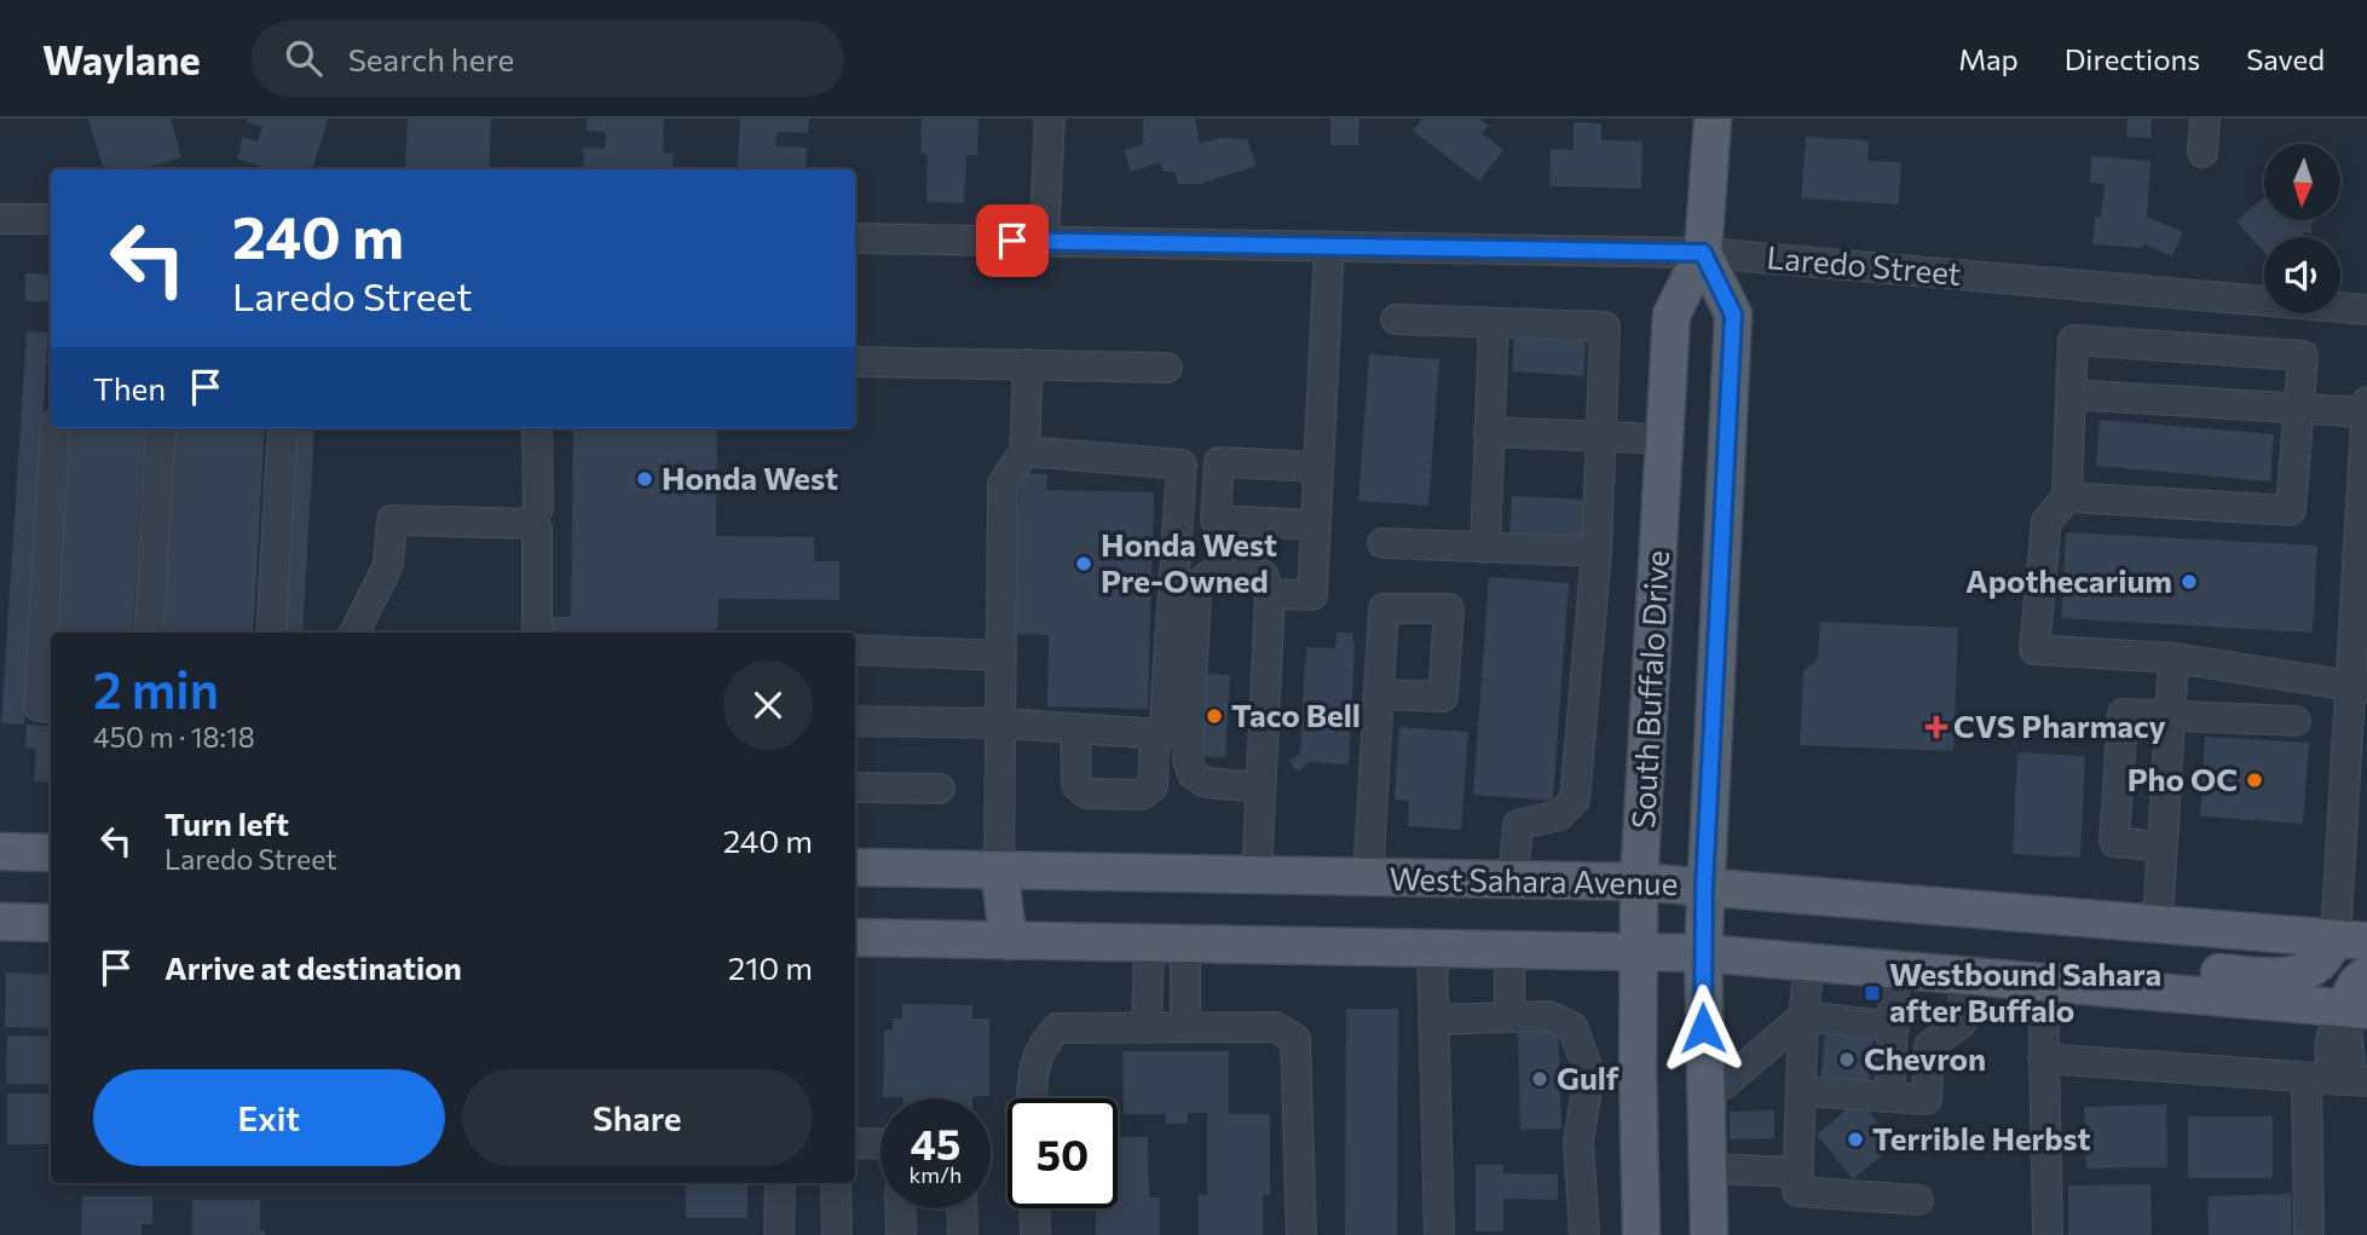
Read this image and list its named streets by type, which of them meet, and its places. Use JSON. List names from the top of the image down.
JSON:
{
  "streets": {
    "main road": ["South Buffalo Drive", "West Sahara Avenue"],
    "street": ["Laredo Street"]
  },
  "crossings": [
    ["Laredo Street", "South Buffalo Drive"],
    ["South Buffalo Drive", "West Sahara Avenue"]
  ],
  "places": {
    "other": [
      "Honda West",
      "Honda West Pre-Owned",
      "Apothecarium",
      "Taco Bell",
      "Pho OC",
      "Chevron",
      "Gulf",
      "Terrible Herbst"
    ],
    "health": ["CVS Pharmacy"],
    "transit": ["Westbound Sahara after Buffalo"]
  },
  "north": "bottom",
  "page": {
    "header": "Waylane",
    "search": "Search here",
    "nav": ["Map", "Directions", "Saved"],
    "turn": ["240 m", "Laredo Street"],
    "then": "Then",
    "heading": ["2 min", "450 m · 18:18"],
    "list": [
      {
        "name": "Turn left",
        "note": "Laredo Street",
        "value": "240 m"
      },
      {
        "name": "Arrive at destination",
        "value": "210 m"
      }
    ],
    "buttons": ["Exit", "Share"],
    "speed": "45 km/h",
    "limit": "50"
  }
}
